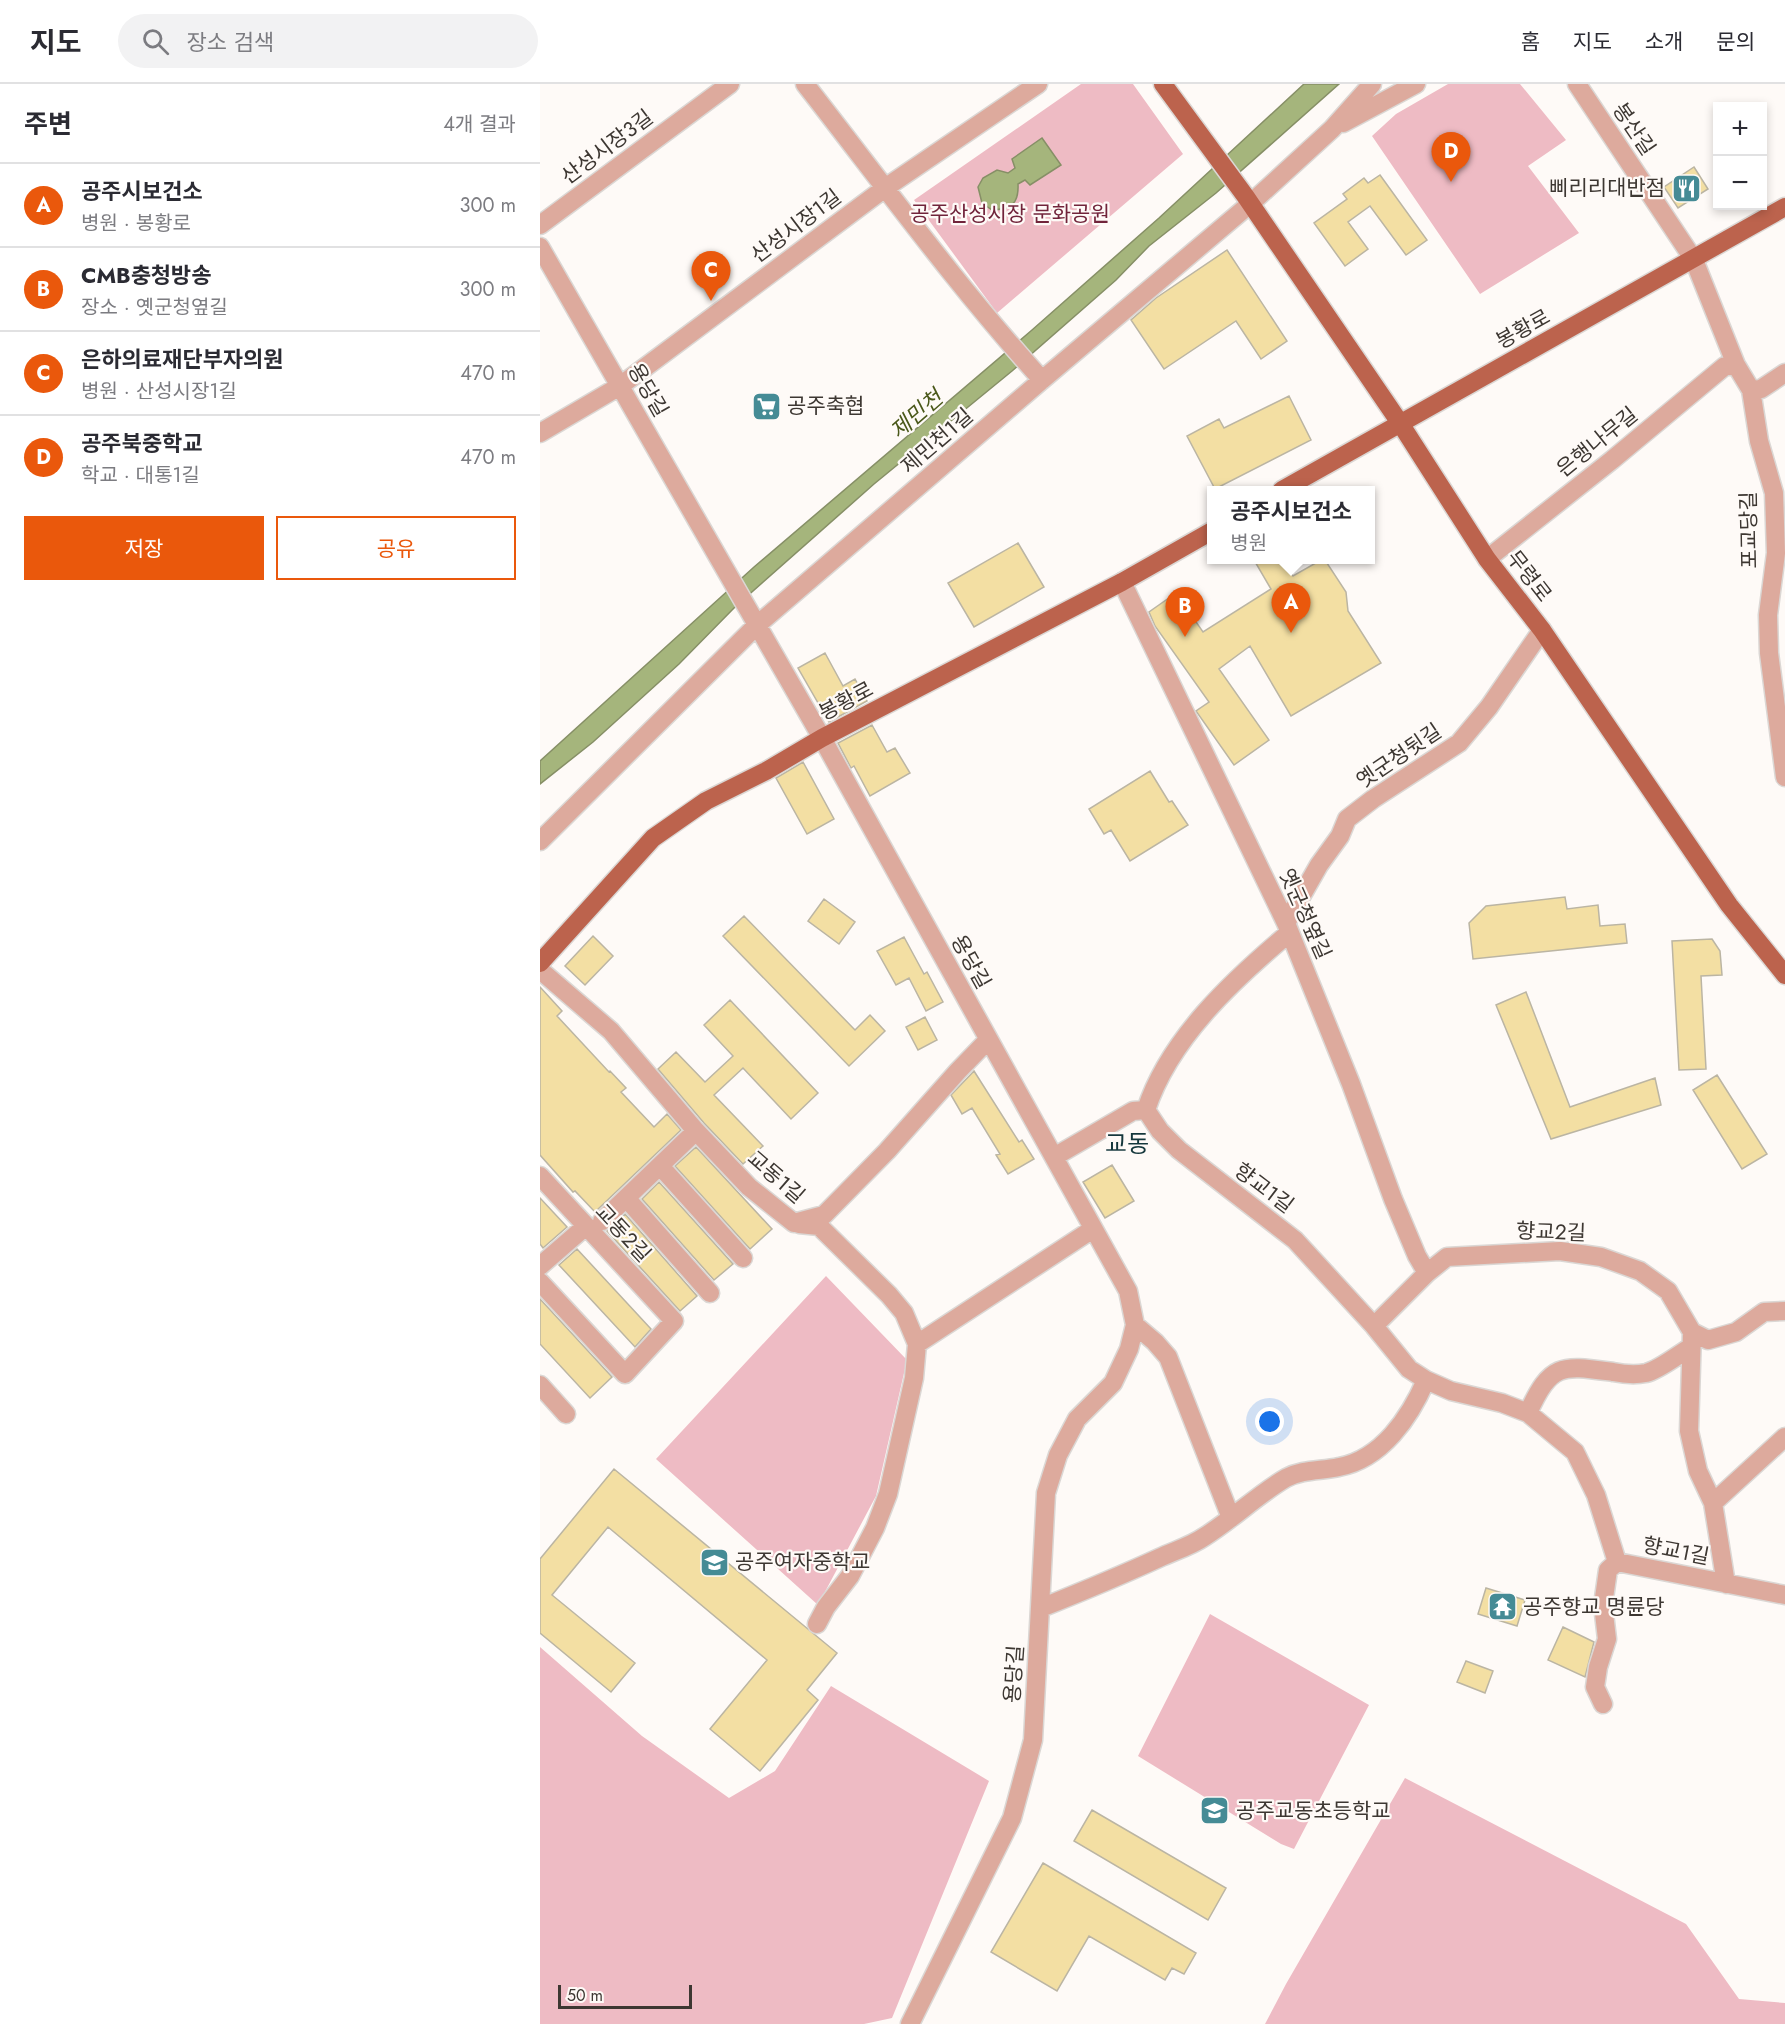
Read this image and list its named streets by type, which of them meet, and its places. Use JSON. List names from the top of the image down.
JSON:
{
  "streets": {
    "main road": ["봉황로", "무령로"],
    "street": [
      "봉산길",
      "산성시장3길",
      "산성시장1길",
      "용당길",
      "제민천1길",
      "은행나무길",
      "포교당길",
      "옛군청뒷길",
      "옛군청옆길",
      "교동1길",
      "향교1길",
      "향교2길",
      "교동2길"
    ]
  },
  "crossings": [
    ["봉산길", "봉황로"],
    ["봉산길", "포교당길"],
    ["산성시장1길", "용당길"],
    ["봉황로", "용당길"],
    ["봉황로", "포교당길"],
    ["봉황로", "무령로"],
    ["봉황로", "옛군청옆길"],
    ["용당길", "제민천1길"],
    ["용당길", "교동1길"],
    ["제민천1길", "무령로"],
    ["은행나무길", "포교당길"],
    ["은행나무길", "무령로"],
    ["무령로", "옛군청뒷길"],
    ["옛군청뒷길", "옛군청옆길"],
    ["옛군청뒷길", "향교1길"],
    ["옛군청옆길", "향교2길"],
    ["향교1길", "향교2길"]
  ],
  "districts": ["교동"],
  "water": ["제민천"],
  "parks": ["공주산성시장 문화공원"],
  "places": {
    "restaurant": ["삐리리대반점"],
    "supermarket": ["공주축협"],
    "school or university": ["공주여자중학교", "공주교동초등학교"],
    "temple": ["공주향교 명륜당"]
  },
  "scale_bar": "50 m",
  "page": {
    "header": "지도",
    "search": "장소 검색",
    "nav": [
      "홈",
      "지도",
      "소개",
      "문의"
    ],
    "heading": ["주변", "4개 결과"],
    "map_buttons": ["+", "−"],
    "pins": [
      "D",
      "C",
      "A",
      "B"
    ],
    "list": [
      {
        "mark": "A",
        "name": "공주시보건소",
        "note": "병원 · 봉황로",
        "value": "300 m"
      },
      {
        "mark": "B",
        "name": "CMB충청방송",
        "note": "장소 · 옛군청옆길",
        "value": "300 m"
      },
      {
        "mark": "C",
        "name": "은하의료재단부자의원",
        "note": "병원 · 산성시장1길",
        "value": "470 m"
      },
      {
        "mark": "D",
        "name": "공주북중학교",
        "note": "학교 · 대통1길",
        "value": "470 m"
      }
    ],
    "popup": ["공주시보건소", "병원"],
    "buttons": ["저장", "공유"],
    "scale": "50 m"
  }
}
